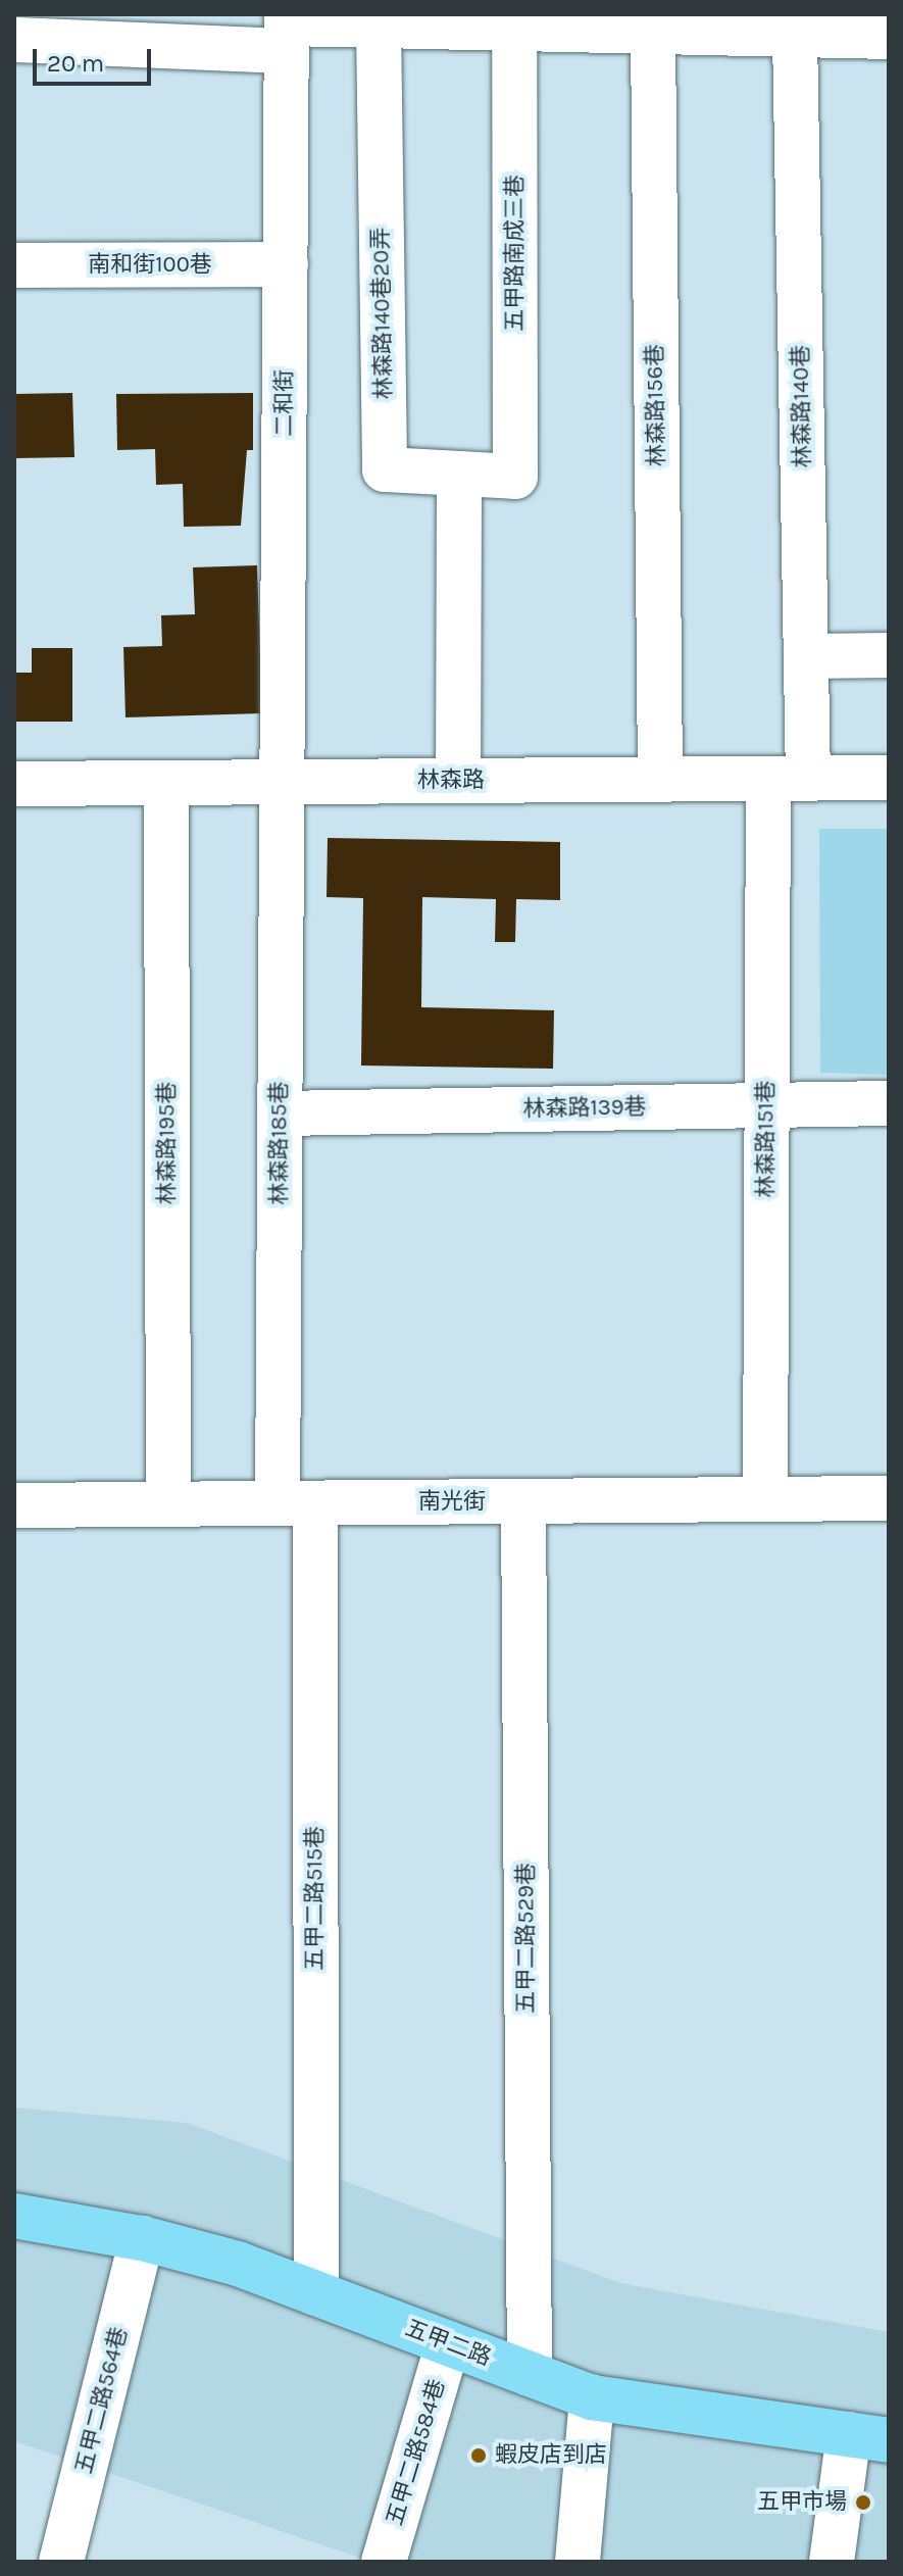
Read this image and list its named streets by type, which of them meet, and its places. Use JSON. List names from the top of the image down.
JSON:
{
  "streets": {
    "main road": ["五甲二路"],
    "street": [
      "五甲路南成三巷",
      "南和街100巷",
      "林森路140巷20弄",
      "二和街",
      "林森路156巷",
      "林森路140巷",
      "林森路",
      "林森路139巷",
      "林森路151巷",
      "林森路195巷",
      "林森路185巷",
      "南光街",
      "五甲二路515巷",
      "五甲二路529巷",
      "五甲二路564巷",
      "五甲二路584巷"
    ]
  },
  "crossings": [
    ["五甲路南成三巷", "林森路140巷20弄"],
    ["南和街100巷", "二和街"],
    ["二和街", "林森路"],
    ["二和街", "林森路185巷"],
    ["林森路156巷", "林森路"],
    ["林森路140巷", "林森路"],
    ["林森路140巷", "林森路151巷"],
    ["林森路", "林森路151巷"],
    ["林森路", "林森路195巷"],
    ["林森路", "林森路185巷"],
    ["林森路139巷", "林森路151巷"],
    ["林森路139巷", "林森路185巷"],
    ["林森路151巷", "南光街"],
    ["林森路195巷", "南光街"],
    ["林森路185巷", "南光街"],
    ["林森路185巷", "五甲二路515巷"],
    ["南光街", "五甲二路515巷"],
    ["南光街", "五甲二路529巷"],
    ["五甲二路515巷", "五甲二路"],
    ["五甲二路529巷", "五甲二路"],
    ["五甲二路", "五甲二路564巷"],
    ["五甲二路", "五甲二路584巷"]
  ],
  "places": ["蝦皮店到店", "五甲市場"],
  "scale_bar": "20 m"
}
